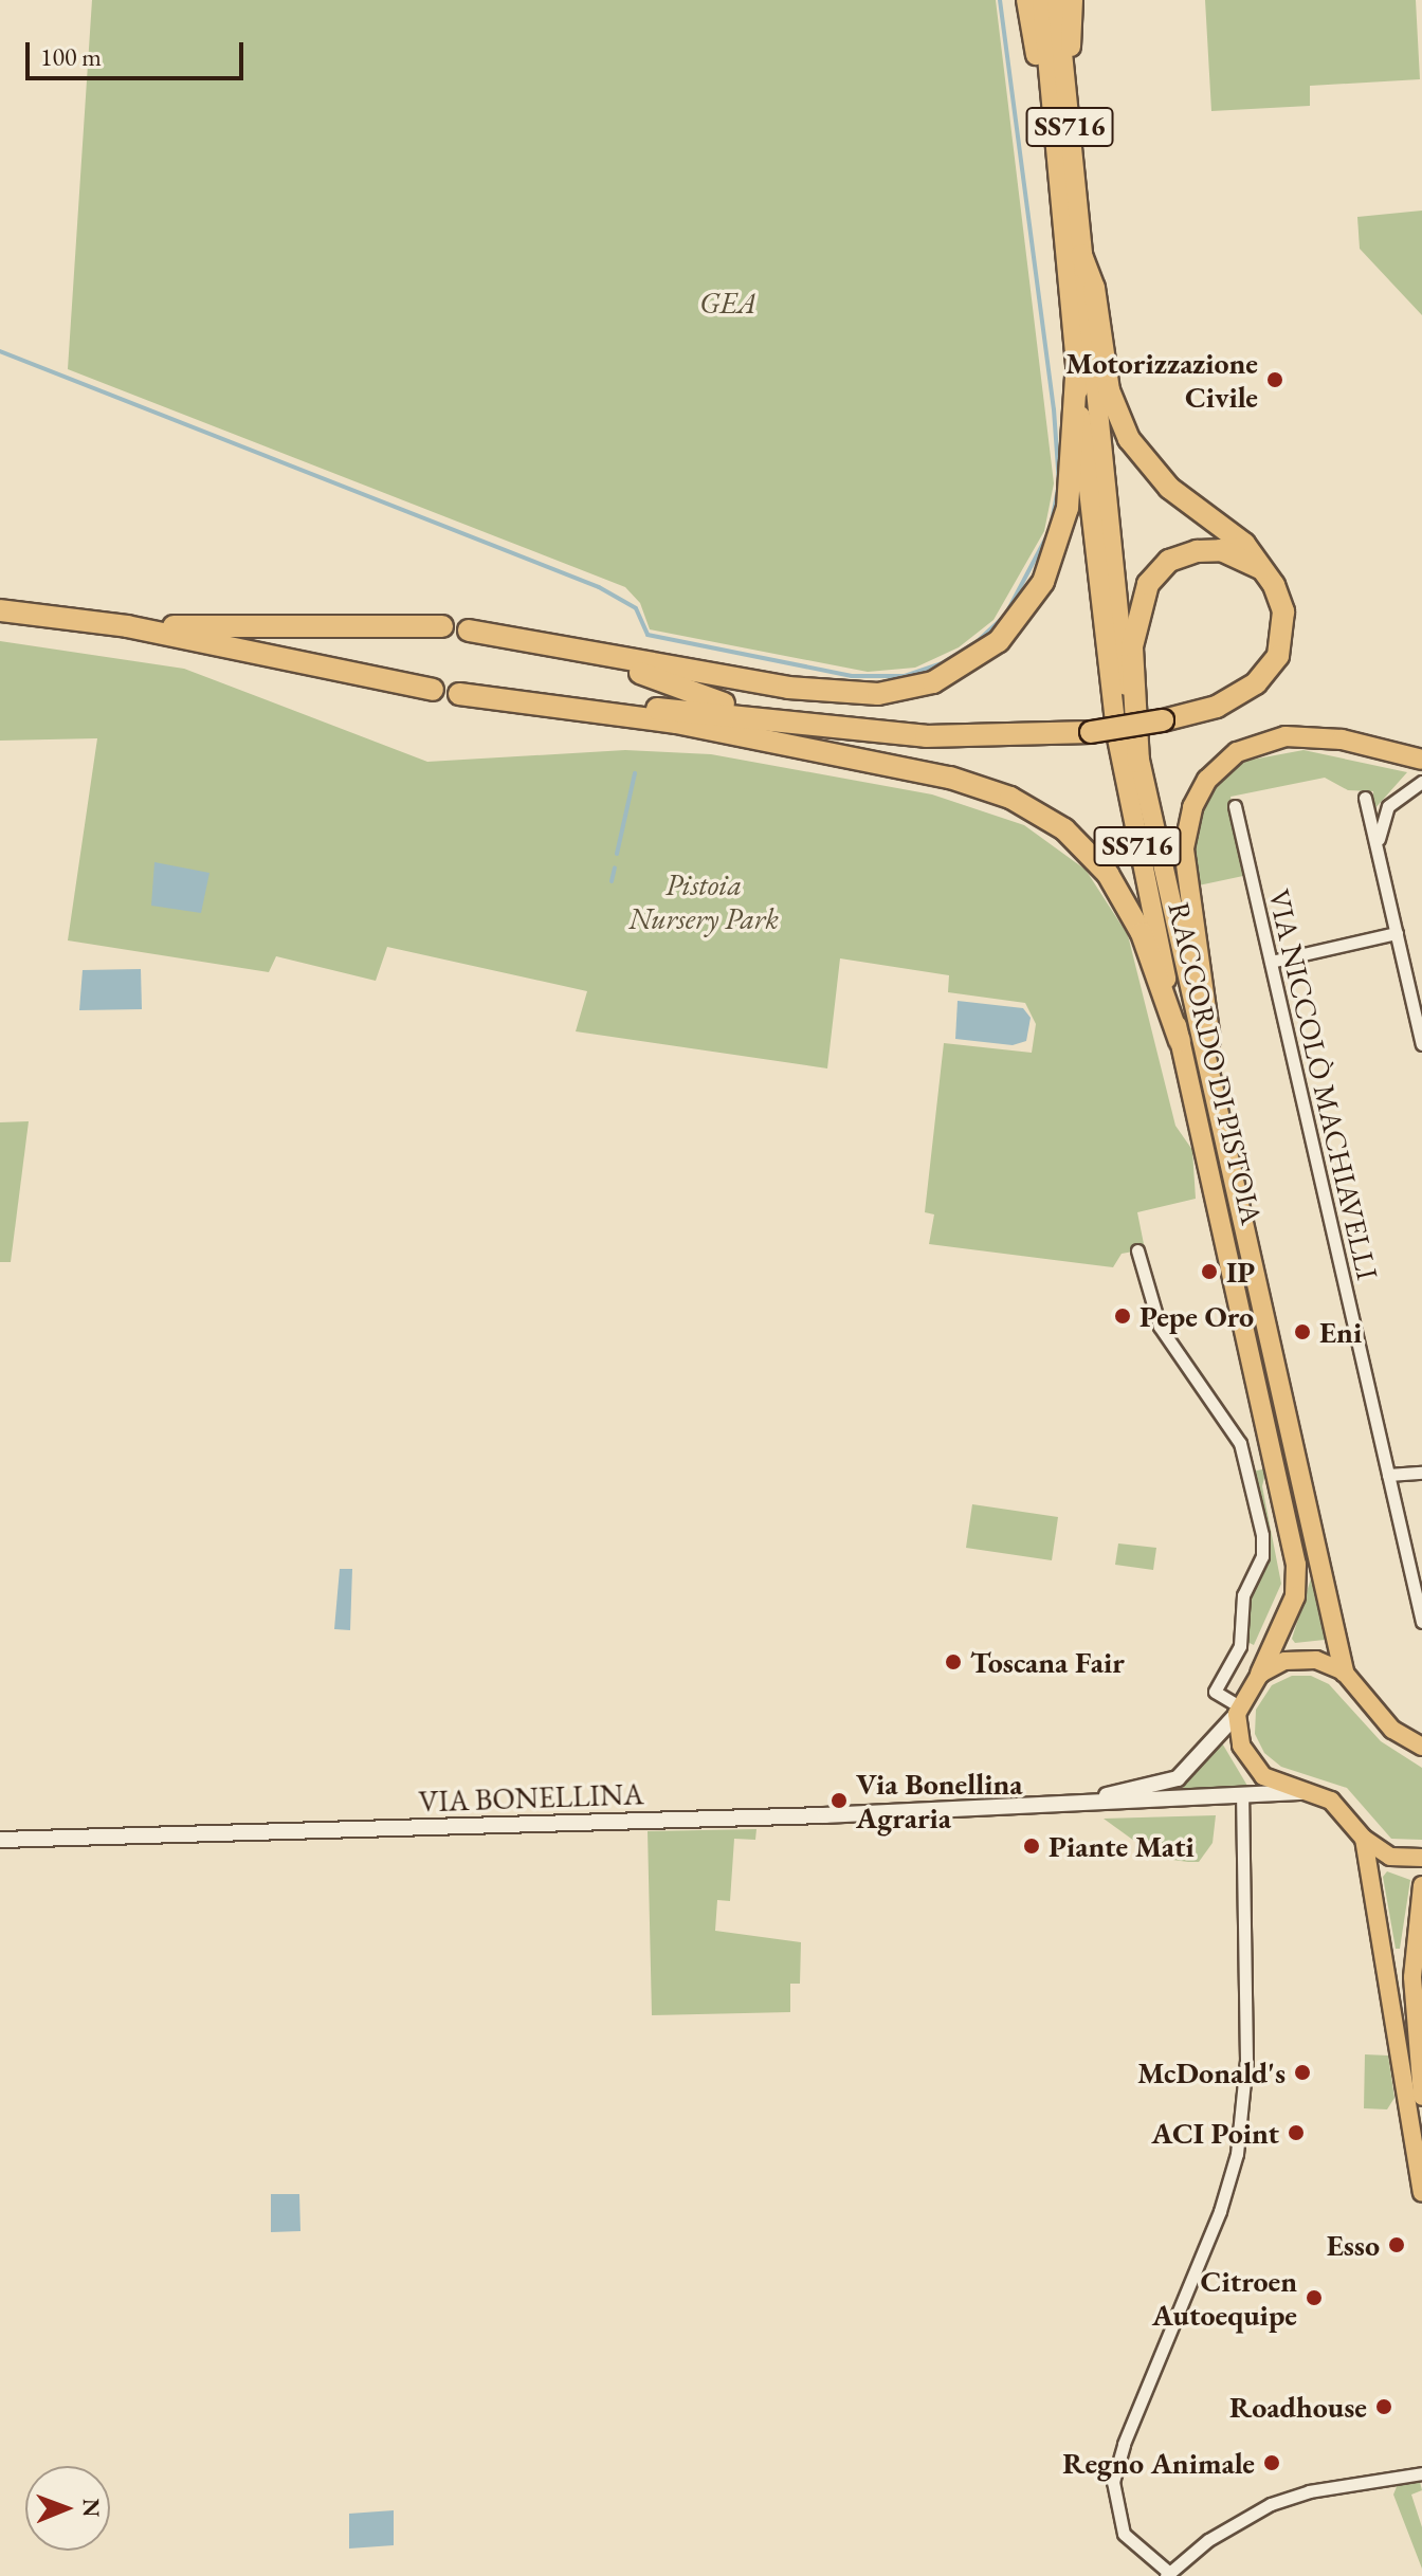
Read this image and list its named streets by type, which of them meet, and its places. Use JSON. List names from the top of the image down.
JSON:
{
  "streets": {
    "highway": ["SS716", "RACCORDO DI PISTOIA"],
    "main road": ["VIA BONELLINA"],
    "street": ["VIA NICCOLÒ MACHIAVELLI"]
  },
  "parks": ["GEA", "Pistoia Nursery Park"],
  "places": [
    "Motorizzazione Civile",
    "IP",
    "Pepe Oro",
    "Eni",
    "Toscana Fair",
    "Via Bonellina Agraria",
    "Piante Mati",
    "McDonald's",
    "ACI Point",
    "Esso",
    "Citroen Autoequipe",
    "Roadhouse",
    "Regno Animale"
  ],
  "scale_bar": "100 m",
  "north": "right"
}
